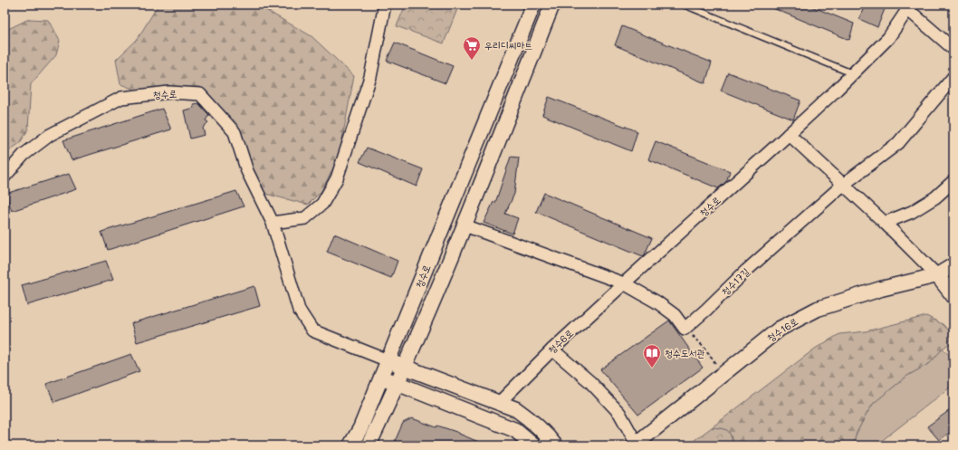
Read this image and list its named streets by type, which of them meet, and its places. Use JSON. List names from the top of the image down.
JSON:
{
  "streets": {
    "street": [
      "청수로",
      "청수17길",
      "청수16로",
      "청수6로"
    ]
  },
  "crossings": [
    ["청수로", "청수6로"],
    ["청수16로", "청수6로"]
  ],
  "places": {
    "supermarket": ["우리디씨마트"],
    "library": ["청수도서관"]
  }
}
